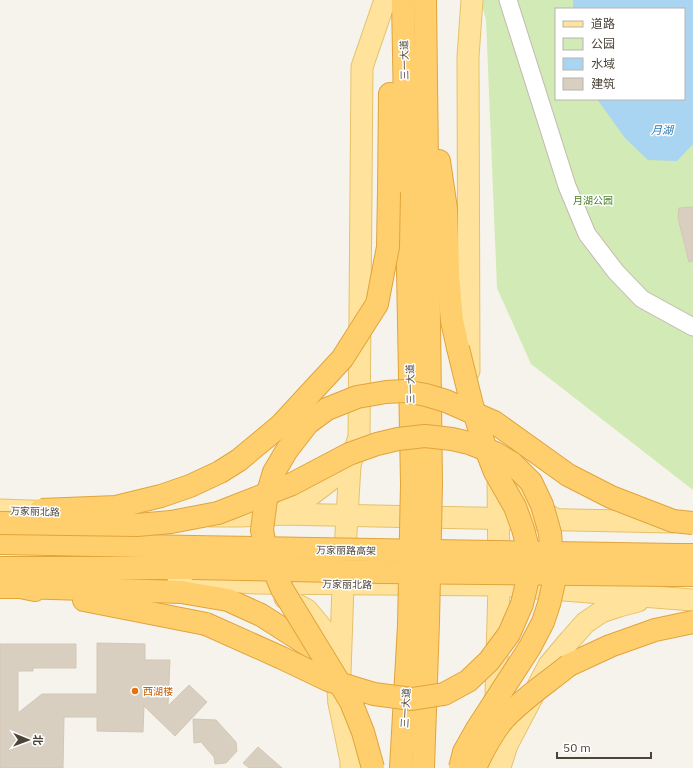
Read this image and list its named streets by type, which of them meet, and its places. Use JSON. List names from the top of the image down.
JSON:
{
  "streets": {
    "highway": ["三一大道", "万家丽路高架"],
    "main road": ["万家丽北路"]
  },
  "water": ["月湖"],
  "parks": ["月湖公园"],
  "places": ["西湖楼"],
  "legend": [
    "道路",
    "公园",
    "水域",
    "建筑"
  ],
  "scale_bar": "50 m",
  "north": "right"
}
